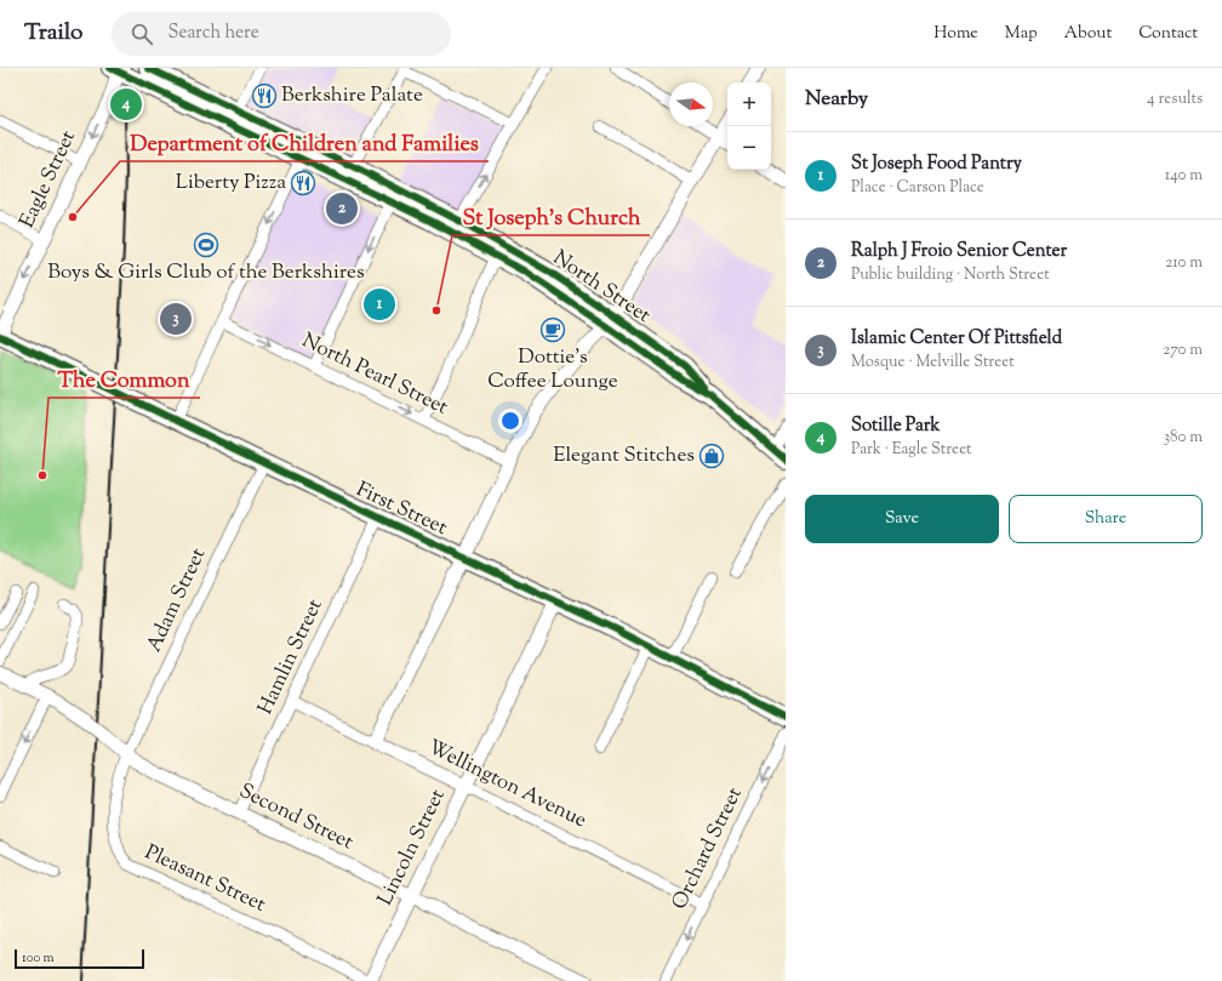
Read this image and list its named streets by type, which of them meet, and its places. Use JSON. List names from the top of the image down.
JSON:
{
  "streets": {
    "main road": ["North Street", "First Street"],
    "street": [
      "Eagle Street",
      "North Pearl Street",
      "Adam Street",
      "Hamlin Street",
      "Wellington Avenue",
      "Second Street",
      "Lincoln Street",
      "Orchard Street",
      "Pleasant Street"
    ]
  },
  "crossings": [
    ["Eagle Street", "North Street"],
    ["Eagle Street", "First Street"],
    ["First Street", "Adam Street"],
    ["First Street", "Hamlin Street"],
    ["First Street", "Lincoln Street"],
    ["Adam Street", "Second Street"],
    ["Adam Street", "Pleasant Street"],
    ["Hamlin Street", "Wellington Avenue"],
    ["Hamlin Street", "Second Street"],
    ["Wellington Avenue", "Lincoln Street"],
    ["Wellington Avenue", "Orchard Street"],
    ["Second Street", "Lincoln Street"],
    ["Second Street", "Pleasant Street"],
    ["Lincoln Street", "Pleasant Street"]
  ],
  "one_way": ["Eagle Street", "North Pearl Street", "Orchard Street"],
  "places": {
    "restaurant": ["Berkshire Palate", "Liberty Pizza"],
    "other": ["Department of Children and Families", "St Joseph's Church", "The Common"],
    "sports": ["Boys & Girls Club of the Berkshires"],
    "cafe": ["Dottie's Coffee Lounge"],
    "shop": ["Elegant Stitches"]
  },
  "scale_bar": "100 m",
  "north": "right",
  "page": {
    "header": "Trailo",
    "search": "Search here",
    "nav": [
      "Home",
      "Map",
      "About",
      "Contact"
    ],
    "heading": ["Nearby", "4 results"],
    "map_buttons": ["+", "−"],
    "pins": [
      "4",
      "2",
      "1",
      "3"
    ],
    "list": [
      {
        "mark": "1",
        "name": "St Joseph Food Pantry",
        "note": "Place · Carson Place",
        "value": "140 m"
      },
      {
        "mark": "2",
        "name": "Ralph J Froio Senior Center",
        "note": "Public building · North Street",
        "value": "210 m"
      },
      {
        "mark": "3",
        "name": "Islamic Center Of Pittsfield",
        "note": "Mosque · Melville Street",
        "value": "270 m"
      },
      {
        "mark": "4",
        "name": "Sotille Park",
        "note": "Park · Eagle Street",
        "value": "380 m"
      }
    ],
    "buttons": ["Save", "Share"],
    "scale": "100 m"
  }
}
